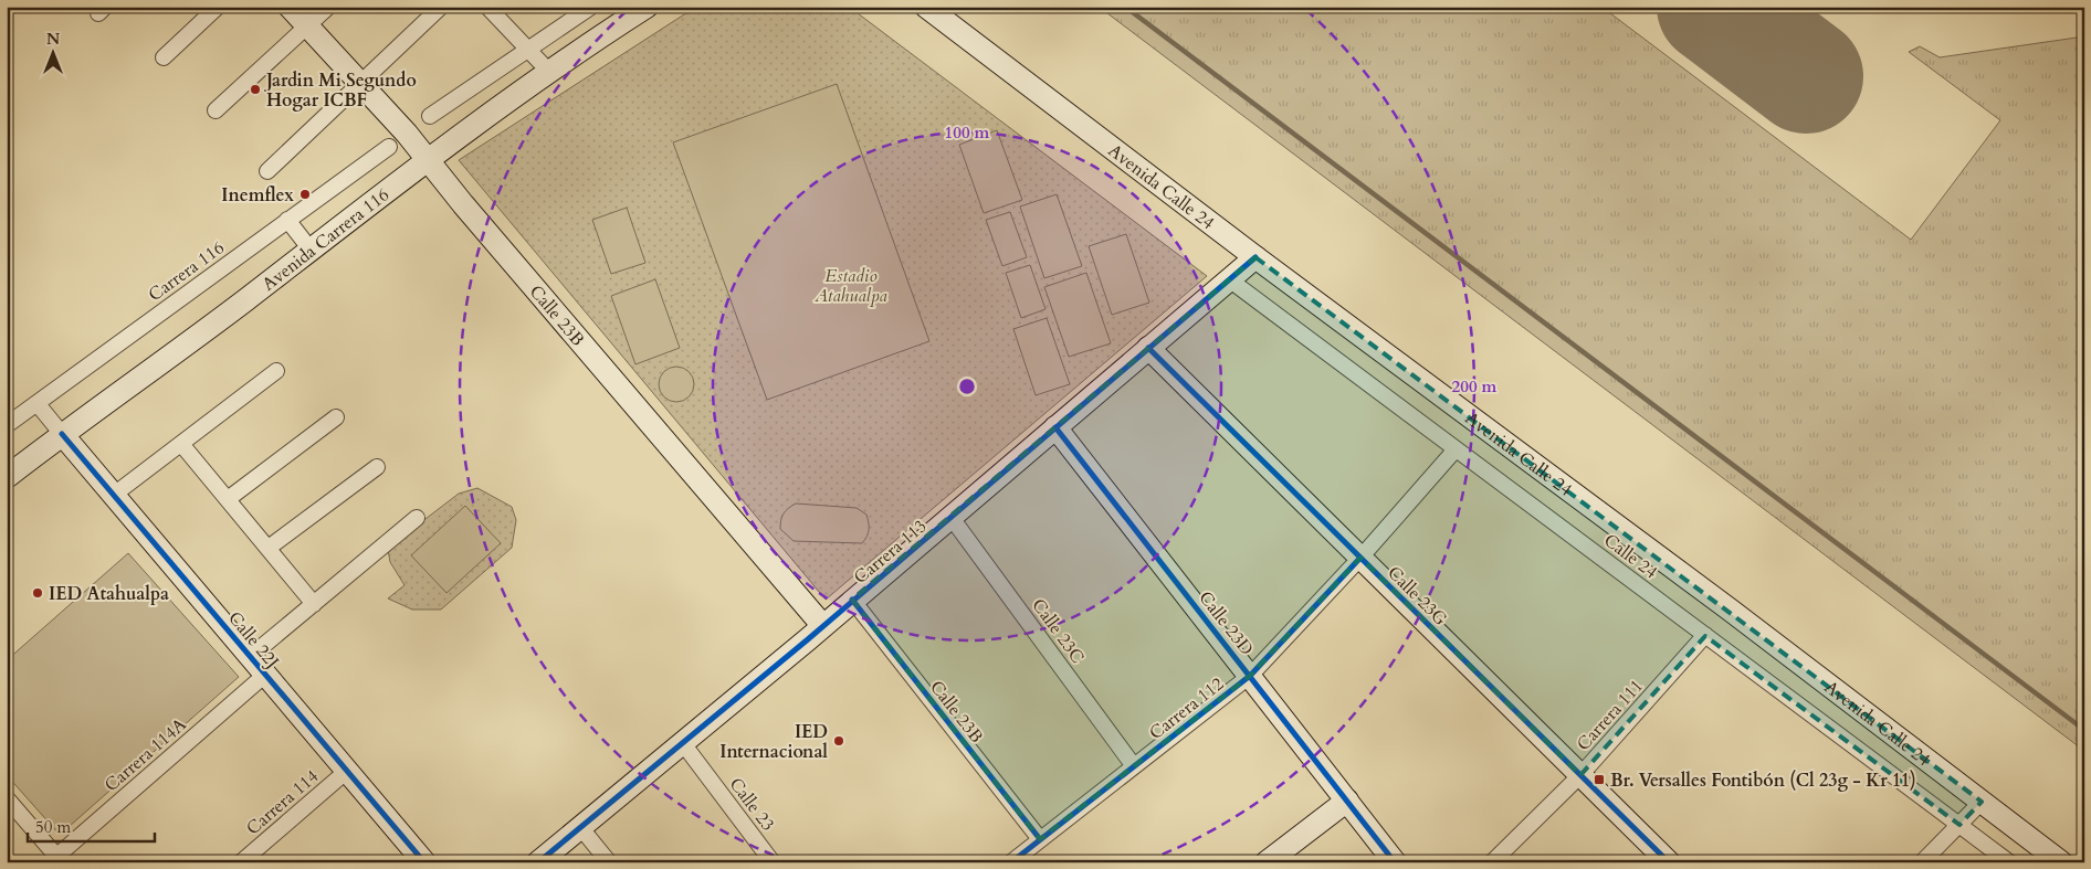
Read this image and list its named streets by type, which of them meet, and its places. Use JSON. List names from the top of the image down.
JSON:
{
  "streets": {
    "street": [
      "Avenida Calle 24",
      "Avenida Carrera 116",
      "Carrera 116",
      "Calle 23B",
      "Carrera 113",
      "Calle 24",
      "Calle 23G",
      "Calle 23D",
      "Calle 23C",
      "Calle 22J",
      "Carrera 112",
      "Carrera 111",
      "Carrera 114A",
      "Carrera 114",
      "Calle 23"
    ]
  },
  "crossings": [
    ["Avenida Calle 24", "Carrera 113"],
    ["Avenida Carrera 116", "Calle 23B"],
    ["Avenida Carrera 116", "Calle 22J"],
    ["Carrera 116", "Calle 22J"],
    ["Calle 23B", "Carrera 113"],
    ["Calle 23B", "Carrera 112"],
    ["Carrera 113", "Calle 24"],
    ["Carrera 113", "Calle 23G"],
    ["Carrera 113", "Calle 23D"],
    ["Carrera 113", "Calle 23C"],
    ["Carrera 113", "Calle 23"],
    ["Calle 24", "Carrera 112"],
    ["Calle 24", "Carrera 111"],
    ["Calle 23G", "Carrera 112"],
    ["Calle 23G", "Carrera 111"],
    ["Calle 23D", "Carrera 112"],
    ["Calle 23C", "Carrera 112"],
    ["Calle 22J", "Carrera 114A"],
    ["Calle 22J", "Carrera 114"]
  ],
  "parks": ["Estadio Atahualpa"],
  "places": {
    "other": [
      "Jardin Mi Segundo Hogar ICBF",
      "Inemflex",
      "IED Atahualpa",
      "IED Internacional"
    ],
    "transit": ["Br. Versalles Fontibón (Cl 23g - Kr 11)"]
  },
  "scale_bar": "50 m",
  "north": "top",
  "rings": ["100 m", "200 m"]
}
